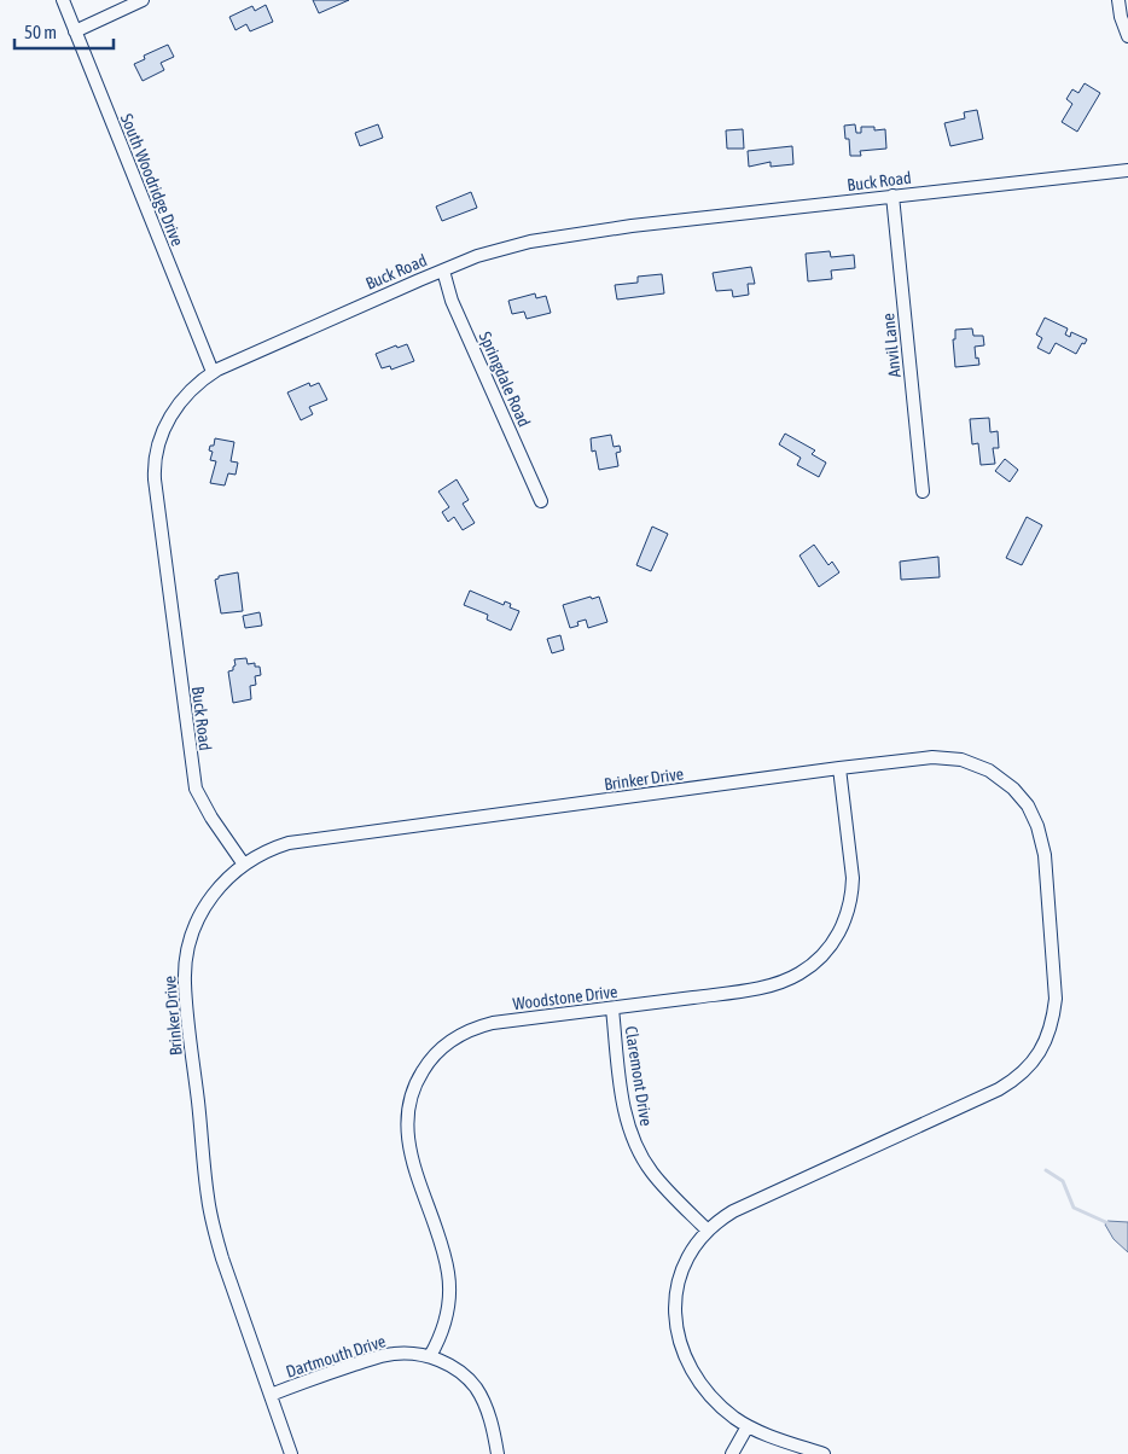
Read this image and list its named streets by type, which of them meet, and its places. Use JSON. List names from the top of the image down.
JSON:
{
  "streets": {
    "street": [
      "South Woodridge Drive",
      "Buck Road",
      "Anvil Lane",
      "Springdale Road",
      "Brinker Drive",
      "Woodstone Drive",
      "Claremont Drive",
      "Dartmouth Drive"
    ]
  },
  "crossings": [
    ["South Woodridge Drive", "Buck Road"],
    ["Buck Road", "Anvil Lane"],
    ["Buck Road", "Springdale Road"],
    ["Buck Road", "Brinker Drive"],
    ["Brinker Drive", "Woodstone Drive"],
    ["Brinker Drive", "Claremont Drive"],
    ["Brinker Drive", "Dartmouth Drive"],
    ["Woodstone Drive", "Claremont Drive"],
    ["Woodstone Drive", "Dartmouth Drive"]
  ],
  "scale_bar": "50 m"
}
